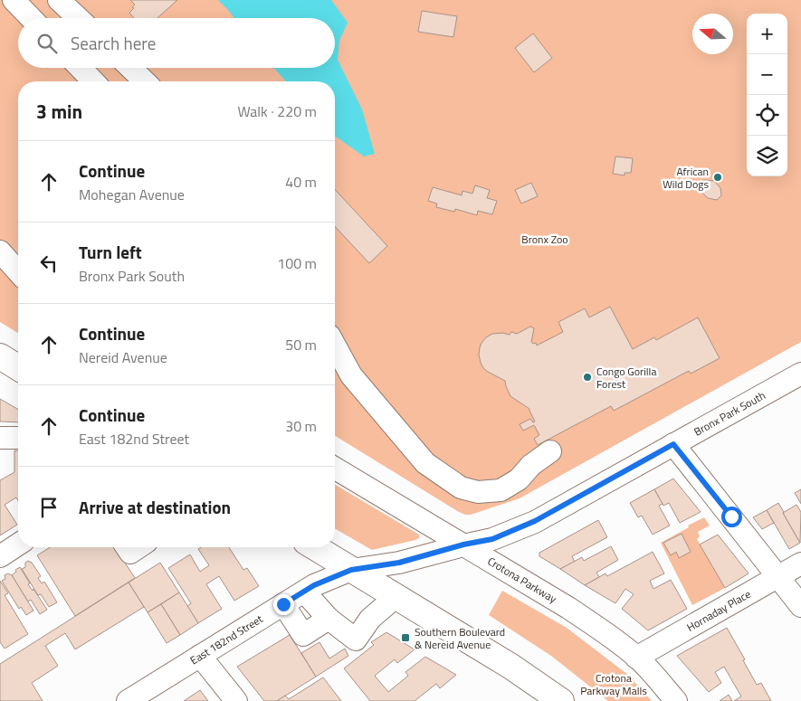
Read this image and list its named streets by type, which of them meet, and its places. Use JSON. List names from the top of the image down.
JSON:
{
  "streets": {
    "street": [
      "Bronx Park South",
      "Crotona Parkway",
      "Hornaday Place",
      "East 182nd Street"
    ]
  },
  "crossings": [
    ["Bronx Park South", "Crotona Parkway"],
    ["Bronx Park South", "East 182nd Street"],
    ["Crotona Parkway", "Hornaday Place"]
  ],
  "parks": ["Bronx Zoo", "Crotona Parkway Malls"],
  "places": {
    "other": ["African Wild Dogs", "Congo Gorilla Forest"],
    "transit": ["Southern Boulevard & Nereid Avenue"]
  },
  "north": "left",
  "page": {
    "map_buttons": ["+", "−"],
    "search": "Search here",
    "heading": ["3 min", "Walk · 220 m"],
    "list": [
      ["Continue", "Mohegan Avenue", "40 m"],
      ["Turn left", "Bronx Park South", "100 m"],
      ["Continue", "Nereid Avenue", "50 m"],
      ["Continue", "East 182nd Street", "30 m"],
      "Arrive at destination"
    ]
  }
}
